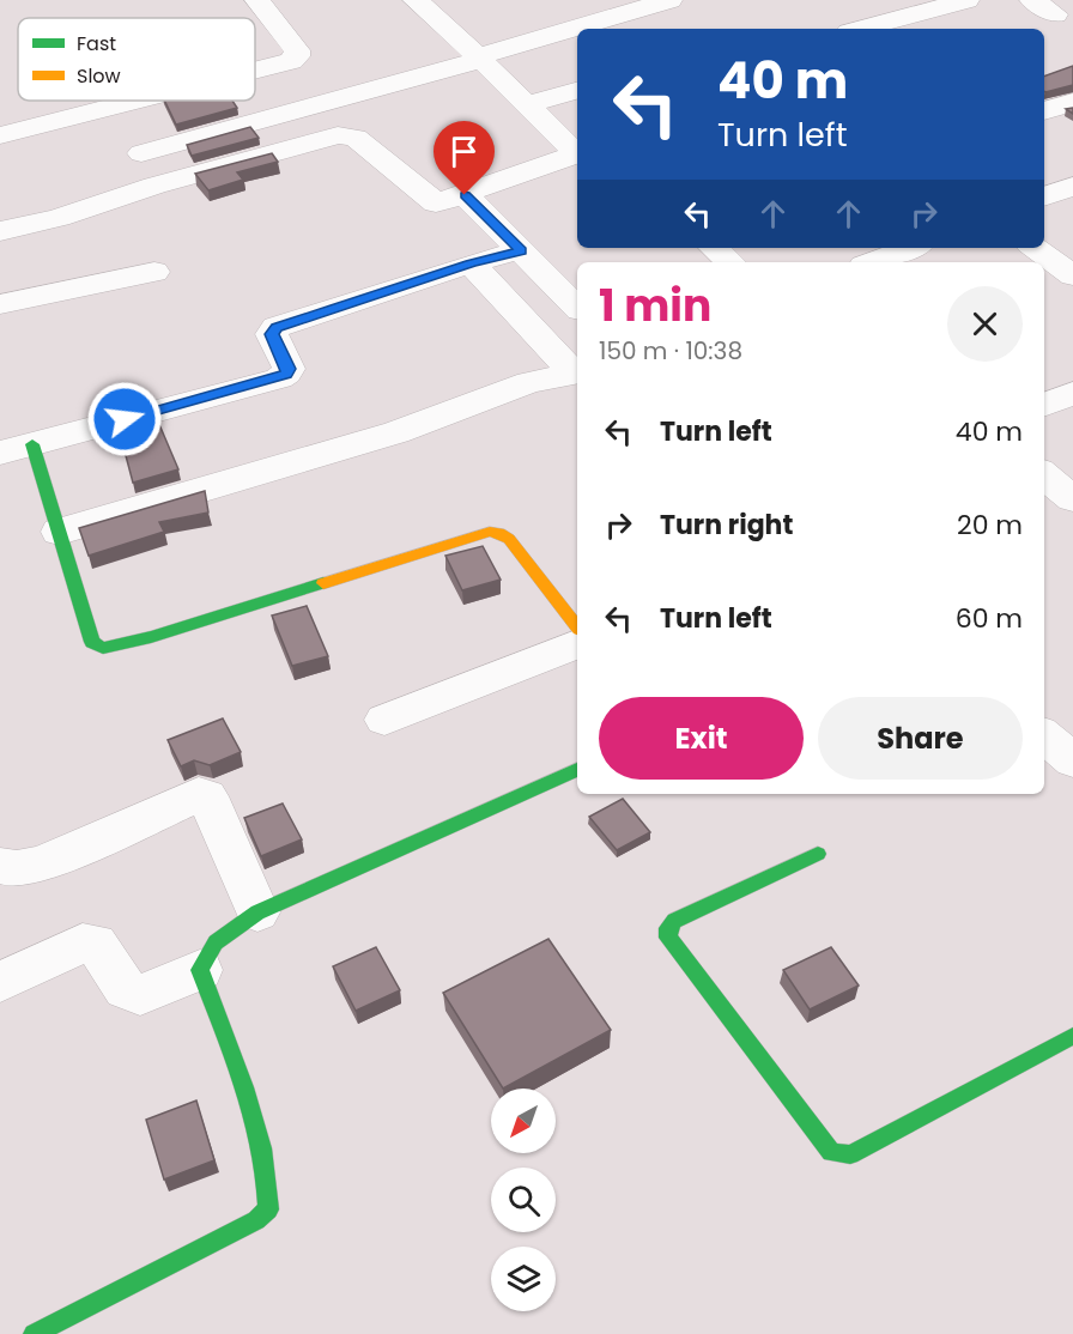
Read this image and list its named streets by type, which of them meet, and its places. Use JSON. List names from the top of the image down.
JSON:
{
  "legend": ["Fast", "Slow"],
  "north": "bottom left",
  "page": {
    "turn": ["40 m", "Turn left"],
    "heading": ["1 min", "150 m · 10:38"],
    "list": [
      {
        "name": "Turn left",
        "value": "40 m"
      },
      {
        "name": "Turn right",
        "value": "20 m"
      },
      {
        "name": "Turn left",
        "value": "60 m"
      }
    ],
    "buttons": ["Exit", "Share"]
  }
}
